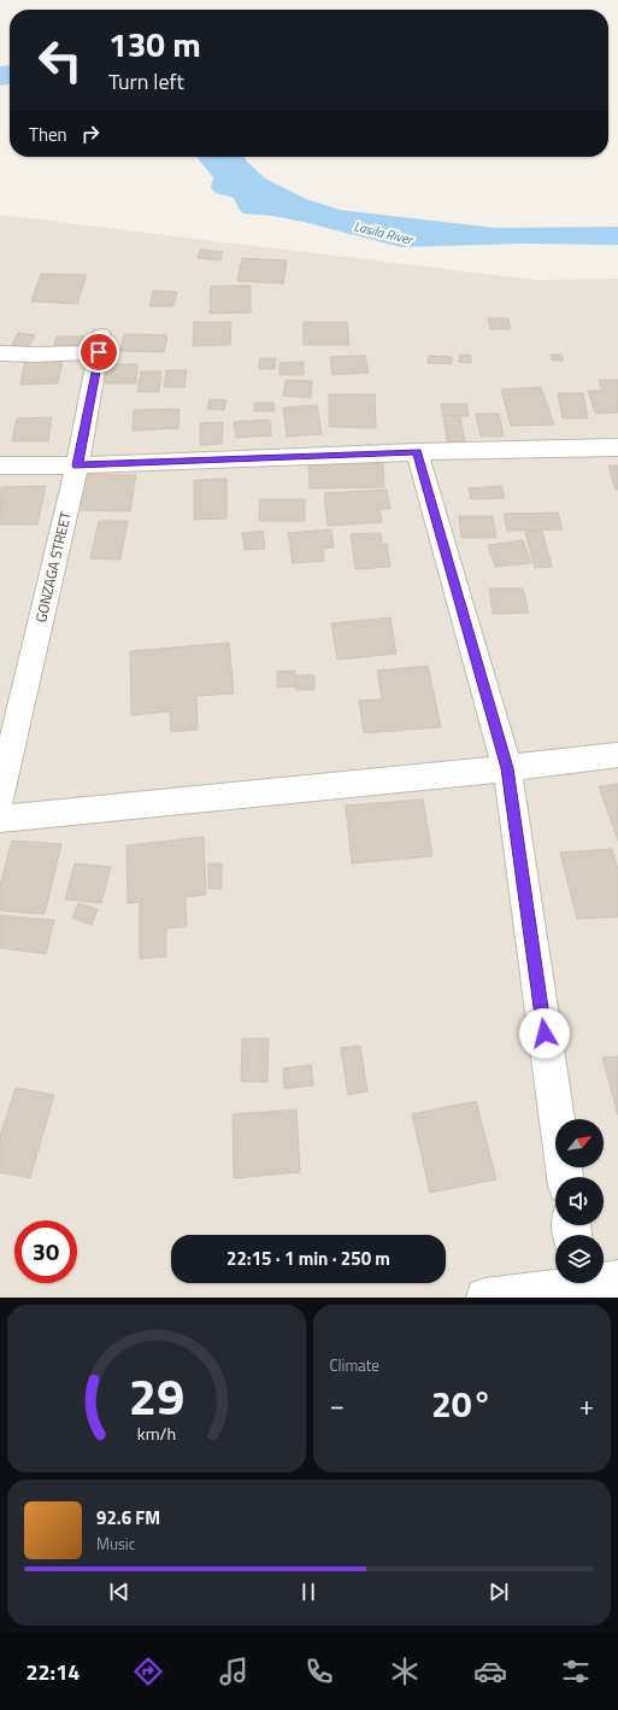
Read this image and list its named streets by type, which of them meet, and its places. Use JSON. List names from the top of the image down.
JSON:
{
  "streets": {
    "street": ["GONZAGA STREET"]
  },
  "water": ["Lasila River"],
  "north": "top right",
  "page": {
    "turn": ["130 m", "Turn left"],
    "then": "Then",
    "limit": "30",
    "trip": "22:15 · 1 min · 250 m",
    "tile": "Climate",
    "heat": ["−", "20°", "+"],
    "song": ["92.6 FM", "Music"],
    "tabs": "22:14",
    "gauge": ["29", "km/h"]
  }
}
